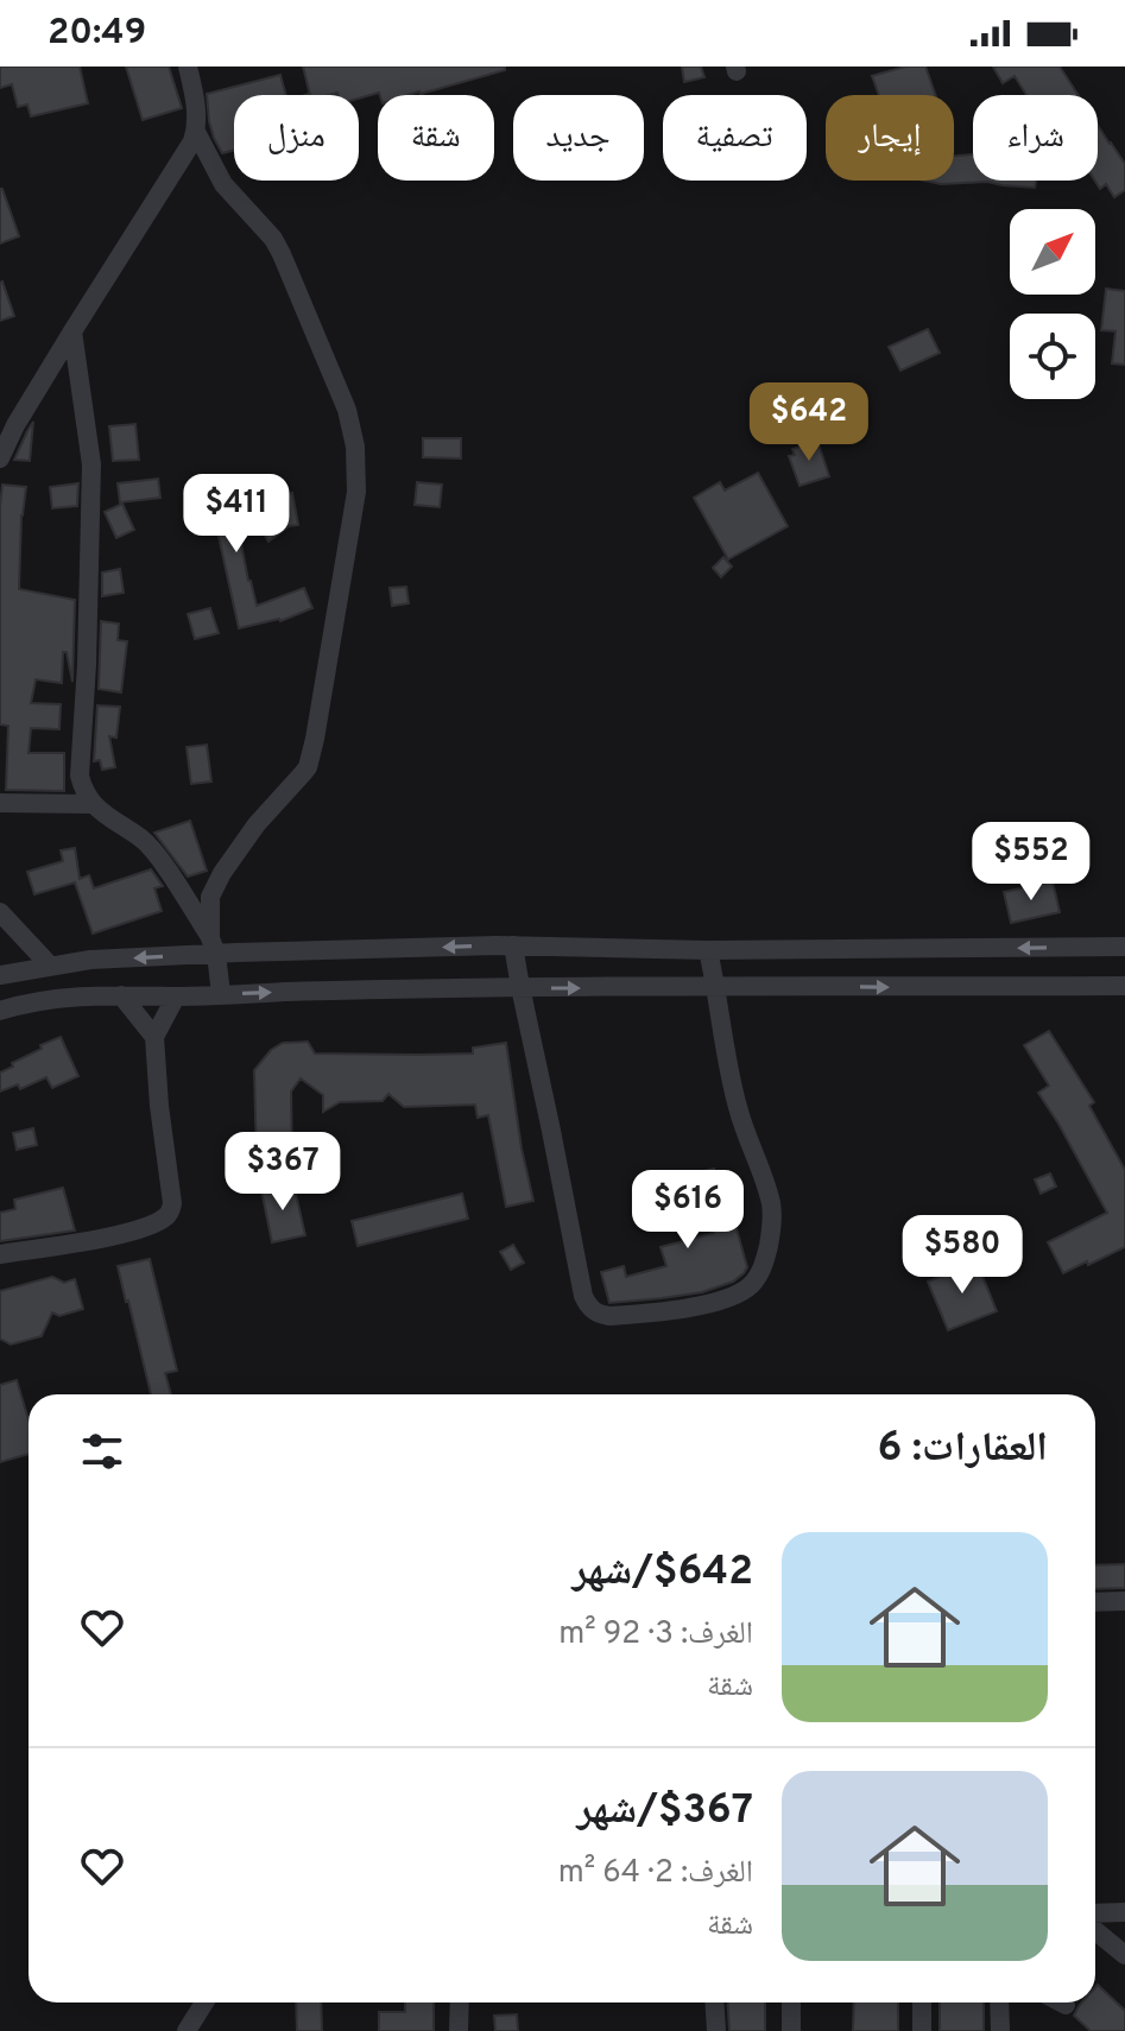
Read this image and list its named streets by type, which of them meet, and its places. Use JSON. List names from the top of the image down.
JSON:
{
  "north": "top right",
  "page": {
    "status": "20:49",
    "chip": [
      "شراء",
      "إيجار",
      "تصفية",
      "جديد",
      "شقة",
      "منزل"
    ],
    "price": [
      "$642",
      "$411",
      "$552",
      "$367",
      "$616",
      "$580"
    ],
    "heading": "العقارات: 6",
    "list": [
      {
        "name": "$642/شهر",
        "note": "الغرف: 3 · 92 m² · شقة"
      },
      {
        "name": "$367/شهر",
        "note": "الغرف: 2 · 64 m² · شقة"
      }
    ]
  }
}
